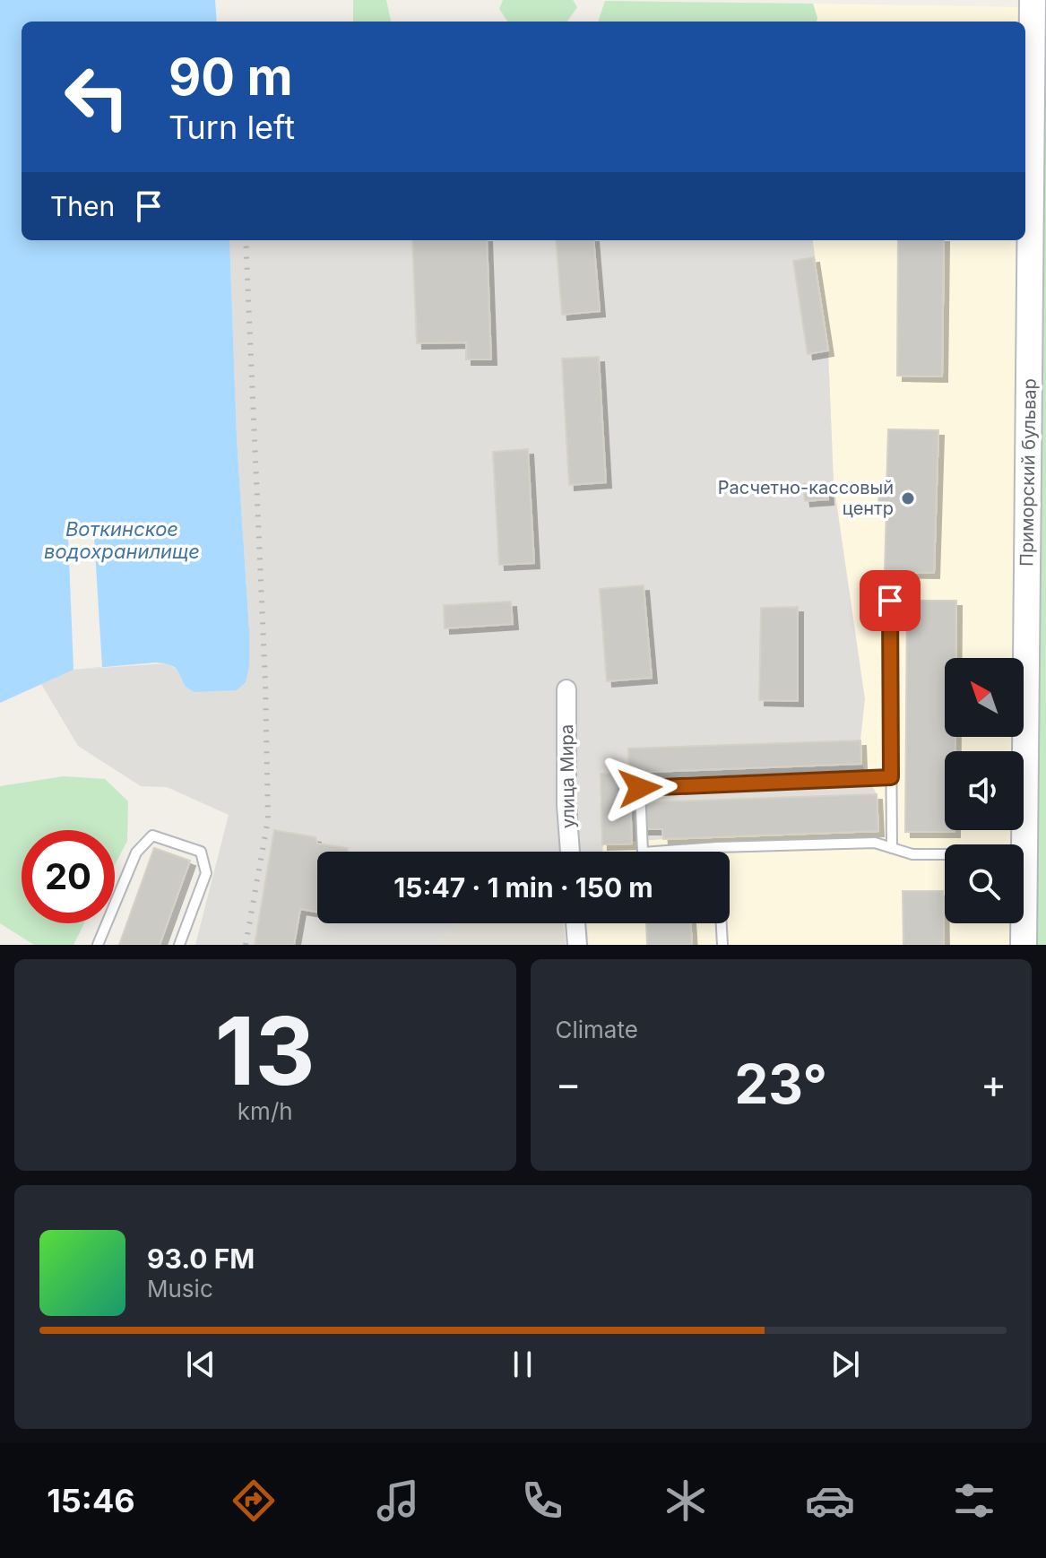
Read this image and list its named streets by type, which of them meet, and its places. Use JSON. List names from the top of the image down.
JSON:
{
  "streets": {
    "street": ["Приморский бульвар", "улица Мира"]
  },
  "water": ["Воткинское водохранилище"],
  "places": ["Расчетно-кассовый центр"],
  "north": "top left",
  "page": {
    "turn": ["90 m", "Turn left"],
    "then": "Then",
    "limit": "20",
    "trip": "15:47 · 1 min · 150 m",
    "tile": [
      ["13", "km/h"],
      "Climate"
    ],
    "heat": ["−", "23°", "+"],
    "song": ["93.0 FM", "Music"],
    "tabs": "15:46"
  }
}
